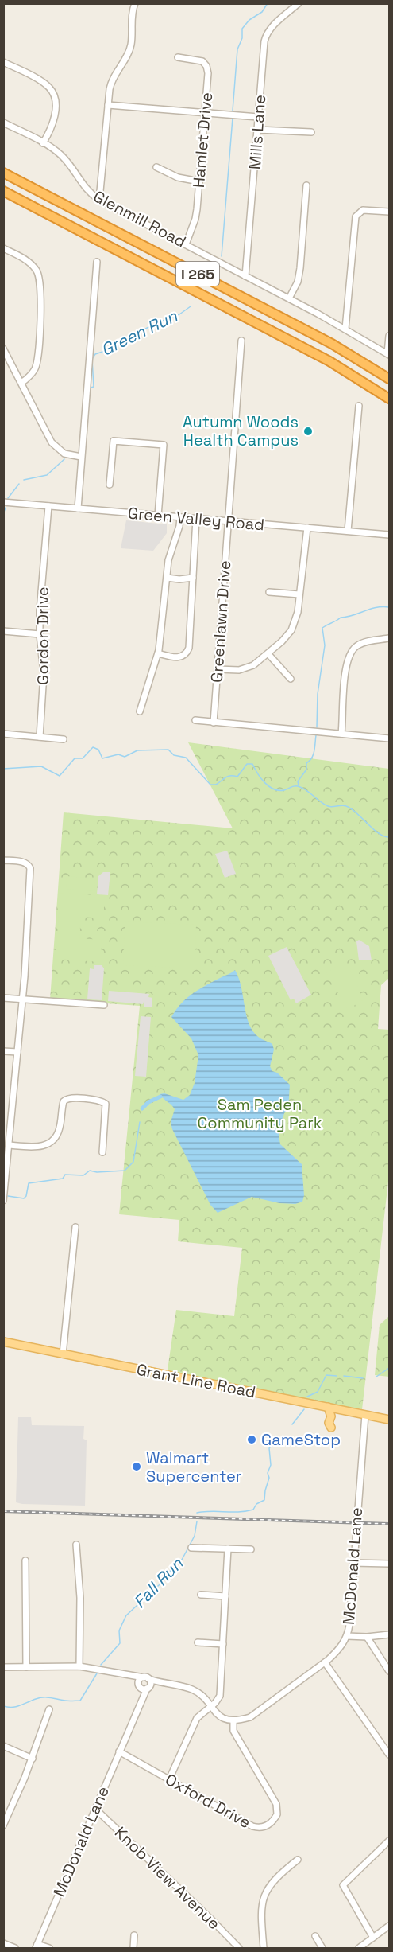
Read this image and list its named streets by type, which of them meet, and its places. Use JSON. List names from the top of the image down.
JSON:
{
  "streets": {
    "highway": ["I 265"],
    "main road": ["Grant Line Road"],
    "street": [
      "Mills Lane",
      "Hamlet Drive",
      "Glenmill Road",
      "Green Valley Road",
      "Greenlawn Drive",
      "Gordon Drive",
      "McDonald Lane",
      "Oxford Drive",
      "Knob View Avenue"
    ]
  },
  "crossings": [
    ["Mills Lane", "Glenmill Road"],
    ["Hamlet Drive", "Glenmill Road"],
    ["Green Valley Road", "Greenlawn Drive"],
    ["Green Valley Road", "Gordon Drive"],
    ["Grant Line Road", "McDonald Lane"],
    ["McDonald Lane", "Oxford Drive"],
    ["McDonald Lane", "Knob View Avenue"]
  ],
  "water": ["Green Run", "Fall Run"],
  "parks": ["Sam Peden Community Park"],
  "places": ["Autumn Woods Health Campus", "GameStop", "Walmart Supercenter"]
}
